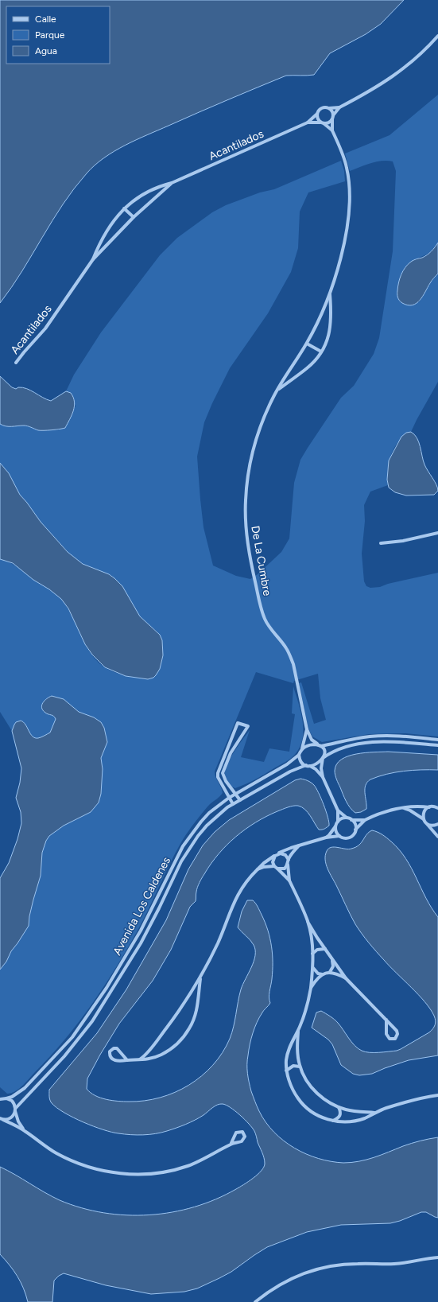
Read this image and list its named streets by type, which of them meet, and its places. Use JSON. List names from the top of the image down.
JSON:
{
  "streets": {
    "street": ["Acantilados", "De La Cumbre", "Avenida Los Caldenes"]
  },
  "legend": ["Calle", "Parque", "Agua"]
}
